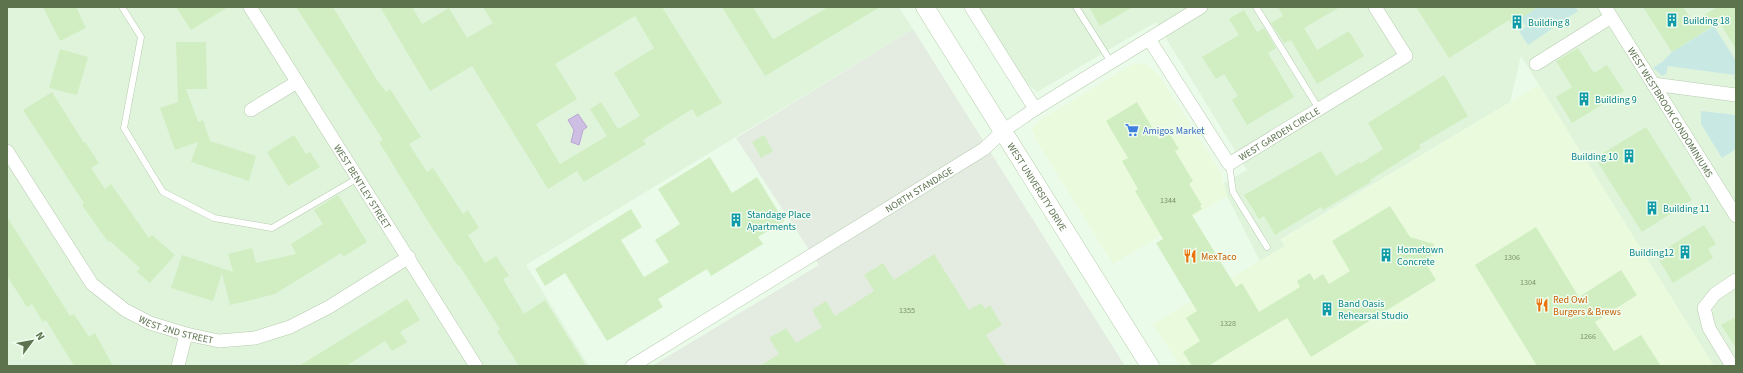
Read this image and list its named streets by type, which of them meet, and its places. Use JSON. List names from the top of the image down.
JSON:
{
  "streets": {
    "main road": ["WEST UNIVERSITY DRIVE"],
    "street": [
      "WEST WESTBROOK CONDOMINIUMS",
      "WEST GARDEN CIRCLE",
      "WEST BENTLEY STREET",
      "NORTH STANDAGE",
      "WEST 2ND STREET"
    ]
  },
  "crossings": [
    ["WEST GARDEN CIRCLE", "NORTH STANDAGE"],
    ["WEST BENTLEY STREET", "WEST 2ND STREET"],
    ["WEST UNIVERSITY DRIVE", "NORTH STANDAGE"]
  ],
  "places": {
    "building": [
      "Building 18",
      "Building 8",
      "Building 9",
      "Building 10",
      "Building 11",
      "Standage Place Apartments",
      "Building12",
      "Hometown Concrete",
      "Band Oasis Rehearsal Studio"
    ],
    "supermarket": ["Amigos Market"],
    "restaurant": ["MexTaco", "Red Owl Burgers & Brews"]
  },
  "house_numbers": [
    "1344",
    "1306",
    "1304",
    "1355",
    "1328",
    "1266"
  ],
  "north": "top right"
}
